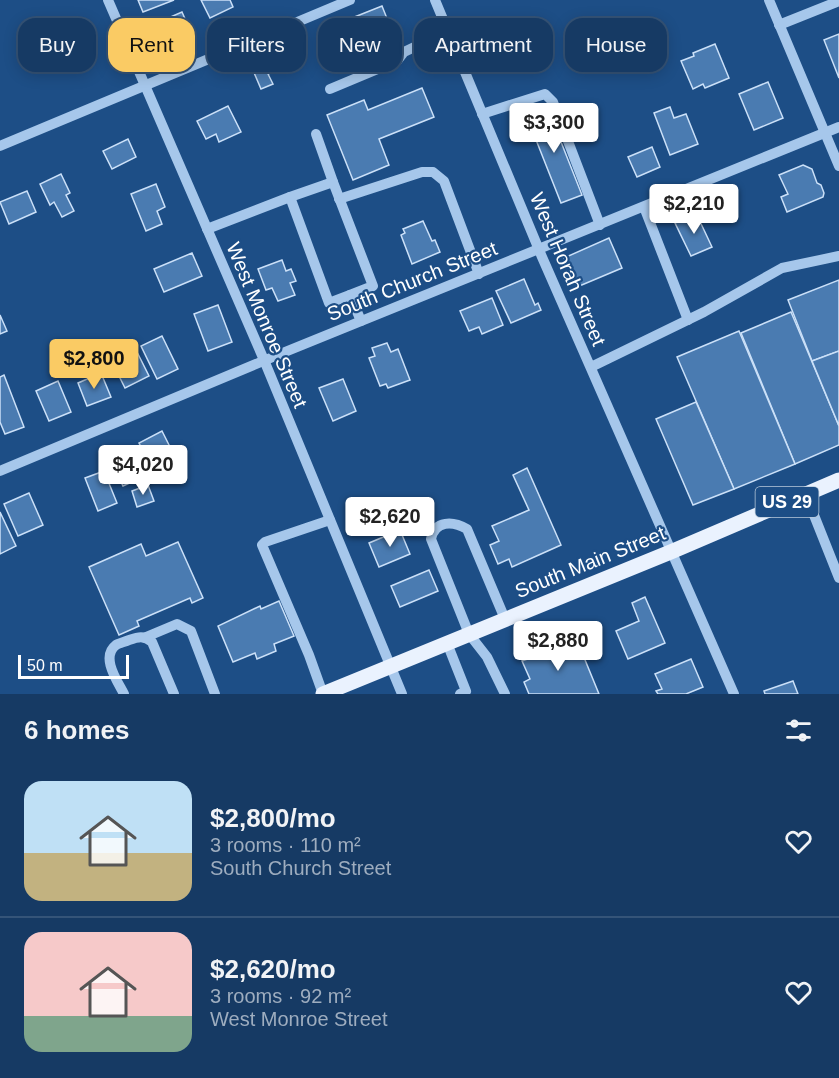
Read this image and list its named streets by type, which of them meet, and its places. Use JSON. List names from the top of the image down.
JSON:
{
  "streets": {
    "main road": ["US 29", "South Main Street"],
    "street": ["West Horah Street", "South Church Street", "West Monroe Street"]
  },
  "crossings": [
    ["West Horah Street", "South Church Street"],
    ["West Horah Street", "South Main Street"],
    ["South Church Street", "West Monroe Street"],
    ["West Monroe Street", "South Main Street"]
  ],
  "scale_bar": "50 m",
  "page": {
    "chip": [
      "Buy",
      "Rent",
      "Filters",
      "New",
      "Apartment",
      "House"
    ],
    "price": [
      "$3,300",
      "$2,210",
      "$2,800",
      "$4,020",
      "$2,620",
      "$2,880"
    ],
    "scale": "50 m",
    "heading": "6 homes",
    "list": [
      {
        "name": "$2,800/mo",
        "note": "3 rooms · 110 m² · South Church Street"
      },
      {
        "name": "$2,620/mo",
        "note": "3 rooms · 92 m² · West Monroe Street"
      }
    ]
  }
}
